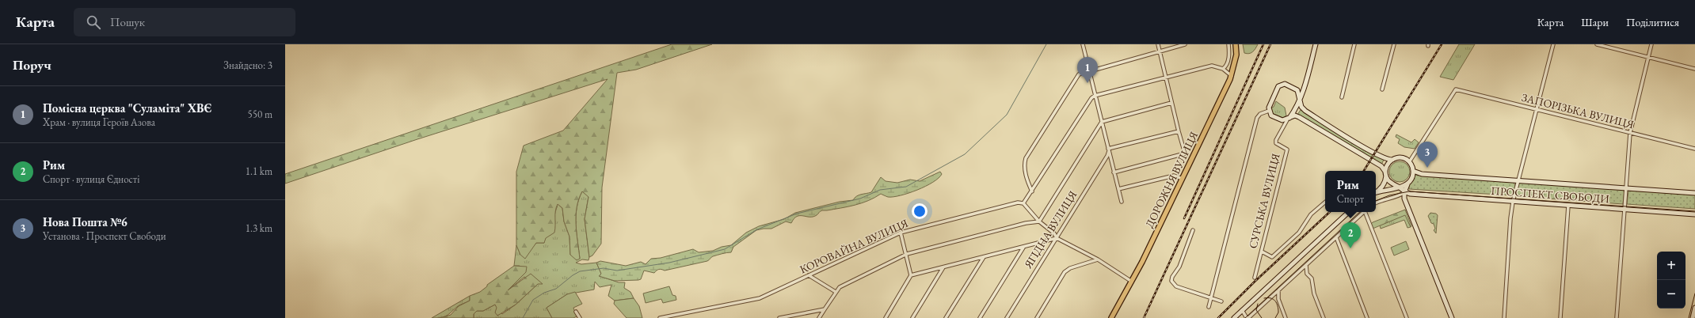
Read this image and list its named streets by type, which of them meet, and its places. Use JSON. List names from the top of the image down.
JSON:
{
  "streets": {
    "main road": ["ДОРОЖНЯ ВУЛИЦЯ", "ПРОСПЕКТ СВОБОДИ"],
    "street": [
      "ЗАПОРІЗЬКА ВУЛИЦЯ",
      "СУРСЬКА ВУЛИЦЯ",
      "ЯГІДНА ВУЛИЦЯ",
      "КОРОВАЙНА ВУЛИЦЯ"
    ]
  },
  "crossings": [
    ["ЗАПОРІЗЬКА ВУЛИЦЯ", "ПРОСПЕКТ СВОБОДИ"]
  ],
  "page": {
    "header": "Карта",
    "search": "Пошук",
    "nav": ["Карта", "Шари", "Поділитися"],
    "heading": ["Поруч", "Знайдено: 3"],
    "pins": ["1", "3", "2"],
    "list": [
      {
        "mark": "1",
        "name": "Помісна церква \"Суламіта\" ХВЄ",
        "note": "Храм · вулиця Героїв Азова",
        "value": "550 m"
      },
      {
        "mark": "2",
        "name": "Рим",
        "note": "Спорт · вулиця Єдності",
        "value": "1.1 km"
      },
      {
        "mark": "3",
        "name": "Нова Пошта №6",
        "note": "Установа · Проспект Свободи",
        "value": "1.3 km"
      }
    ],
    "popup": ["Рим", "Спорт"],
    "map_buttons": ["+", "−"]
  }
}
